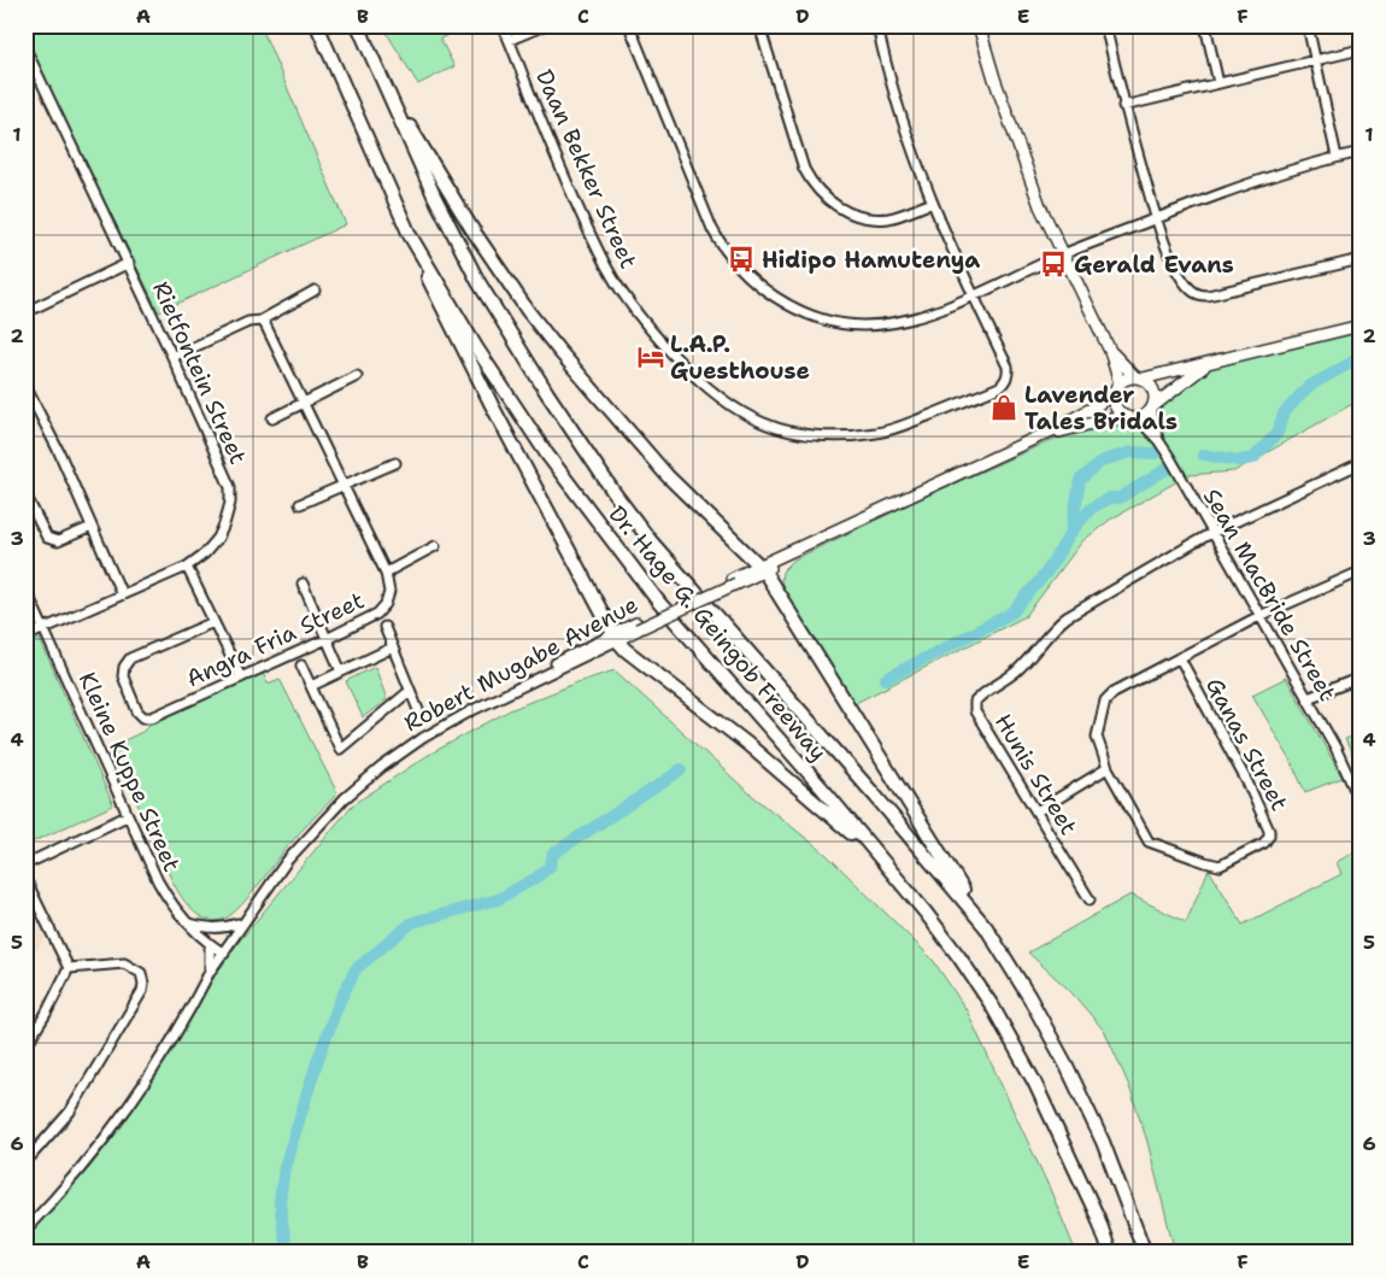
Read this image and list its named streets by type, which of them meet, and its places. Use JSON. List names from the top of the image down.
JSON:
{
  "streets": {
    "highway": ["Dr. Hage G. Geingob Freeway"],
    "main road": ["Robert Mugabe Avenue"],
    "street": [
      "Daan Bekker Street",
      "Rietfontein Street",
      "Sean MacBride Street",
      "Angra Fria Street",
      "Ganas Street",
      "Kleine Kuppe Street",
      "Hunis Street"
    ]
  },
  "crossings": [
    ["Rietfontein Street", "Kleine Kuppe Street"],
    ["Sean MacBride Street", "Robert Mugabe Avenue"],
    ["Sean MacBride Street", "Ganas Street"],
    ["Sean MacBride Street", "Hunis Street"],
    ["Robert Mugabe Avenue", "Kleine Kuppe Street"]
  ],
  "places": {
    "bus stop": ["Hidipo Hamutenya", "Gerald Evans"],
    "hotel": ["L.A.P. Guesthouse"],
    "shop": ["Lavender Tales Bridals"]
  },
  "grid": {
    "columns": [
      "A",
      "B",
      "C",
      "D",
      "E",
      "F"
    ],
    "rows": [
      "1",
      "2",
      "3",
      "4",
      "5",
      "6"
    ]
  }
}
